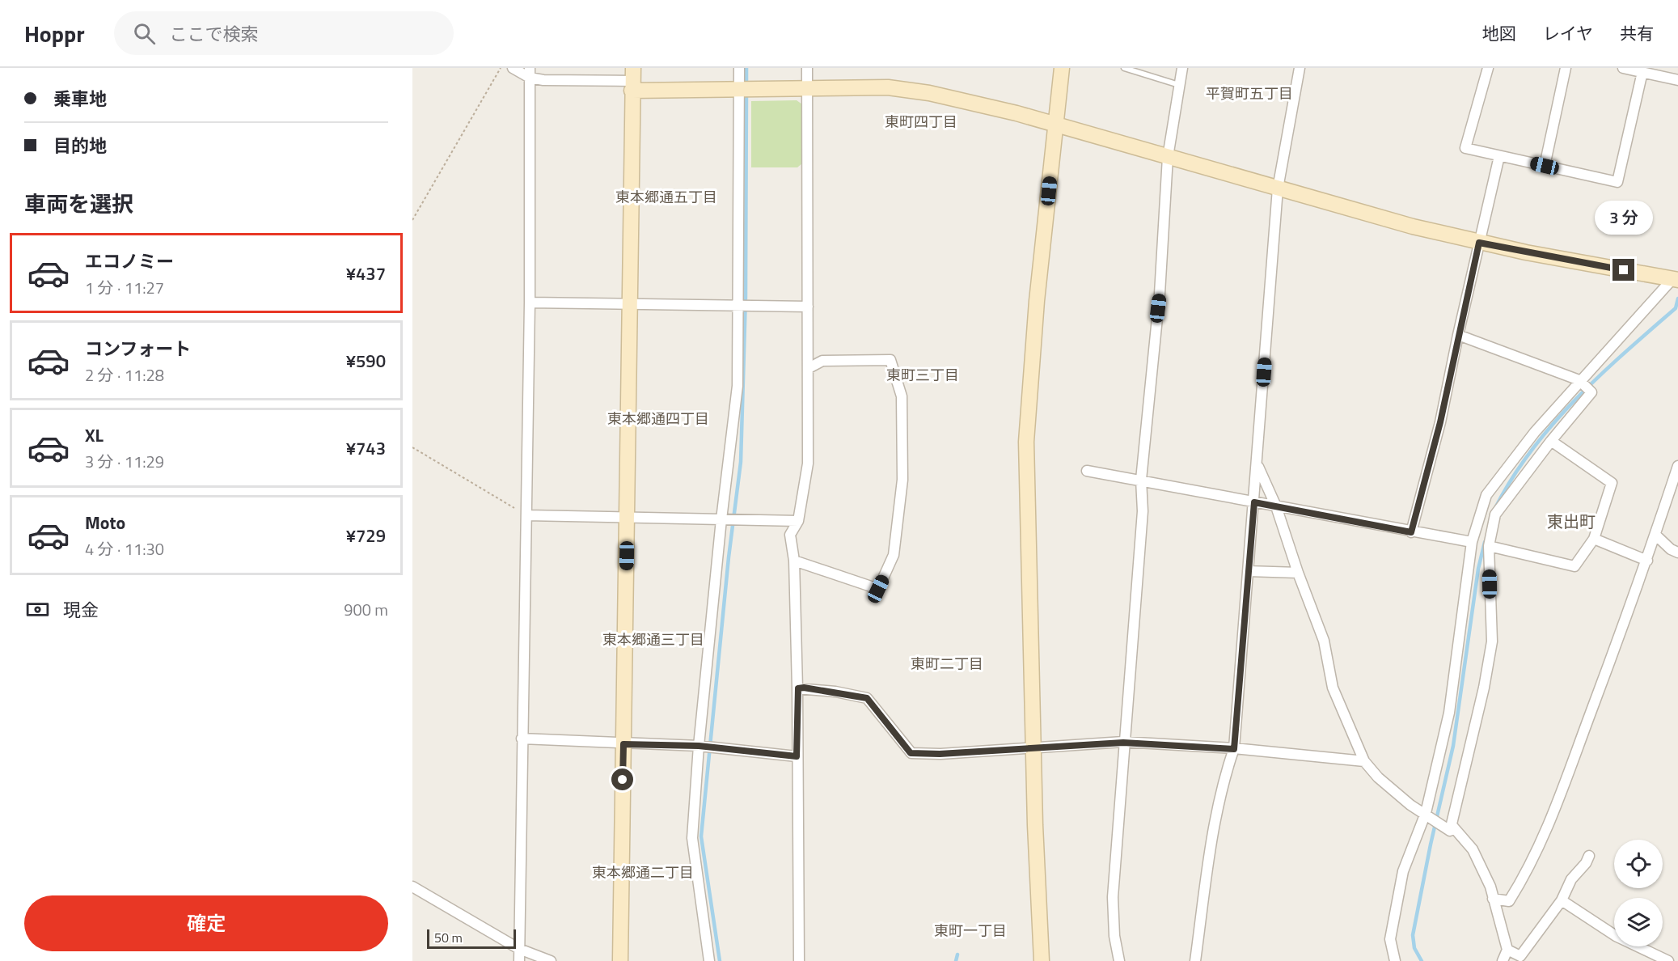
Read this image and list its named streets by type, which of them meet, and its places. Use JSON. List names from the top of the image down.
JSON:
{
  "districts": [
    "平賀町五丁目",
    "東町四丁目",
    "東本郷通五丁目",
    "東町三丁目",
    "東本郷通四丁目",
    "東出町",
    "東本郷通三丁目",
    "東町二丁目",
    "東本郷通二丁目",
    "東町一丁目"
  ],
  "scale_bar": "50 m",
  "page": {
    "header": "Hoppr",
    "search": "ここで検索",
    "nav": ["地図", "レイヤ", "共有"],
    "banner": ["乗車地", "目的地"],
    "heading": "車両を選択",
    "bubble": "3 分",
    "list": [
      {
        "name": "エコノミー",
        "note": "1 分 · 11:27",
        "value": "¥437"
      },
      {
        "name": "コンフォート",
        "note": "2 分 · 11:28",
        "value": "¥590"
      },
      {
        "name": "XL",
        "note": "3 分 · 11:29",
        "value": "¥743"
      },
      {
        "name": "Moto",
        "note": "4 分 · 11:30",
        "value": "¥729"
      }
    ],
    "pay": ["現金", "900 m"],
    "buttons": "確定",
    "scale": "50 m"
  }
}
